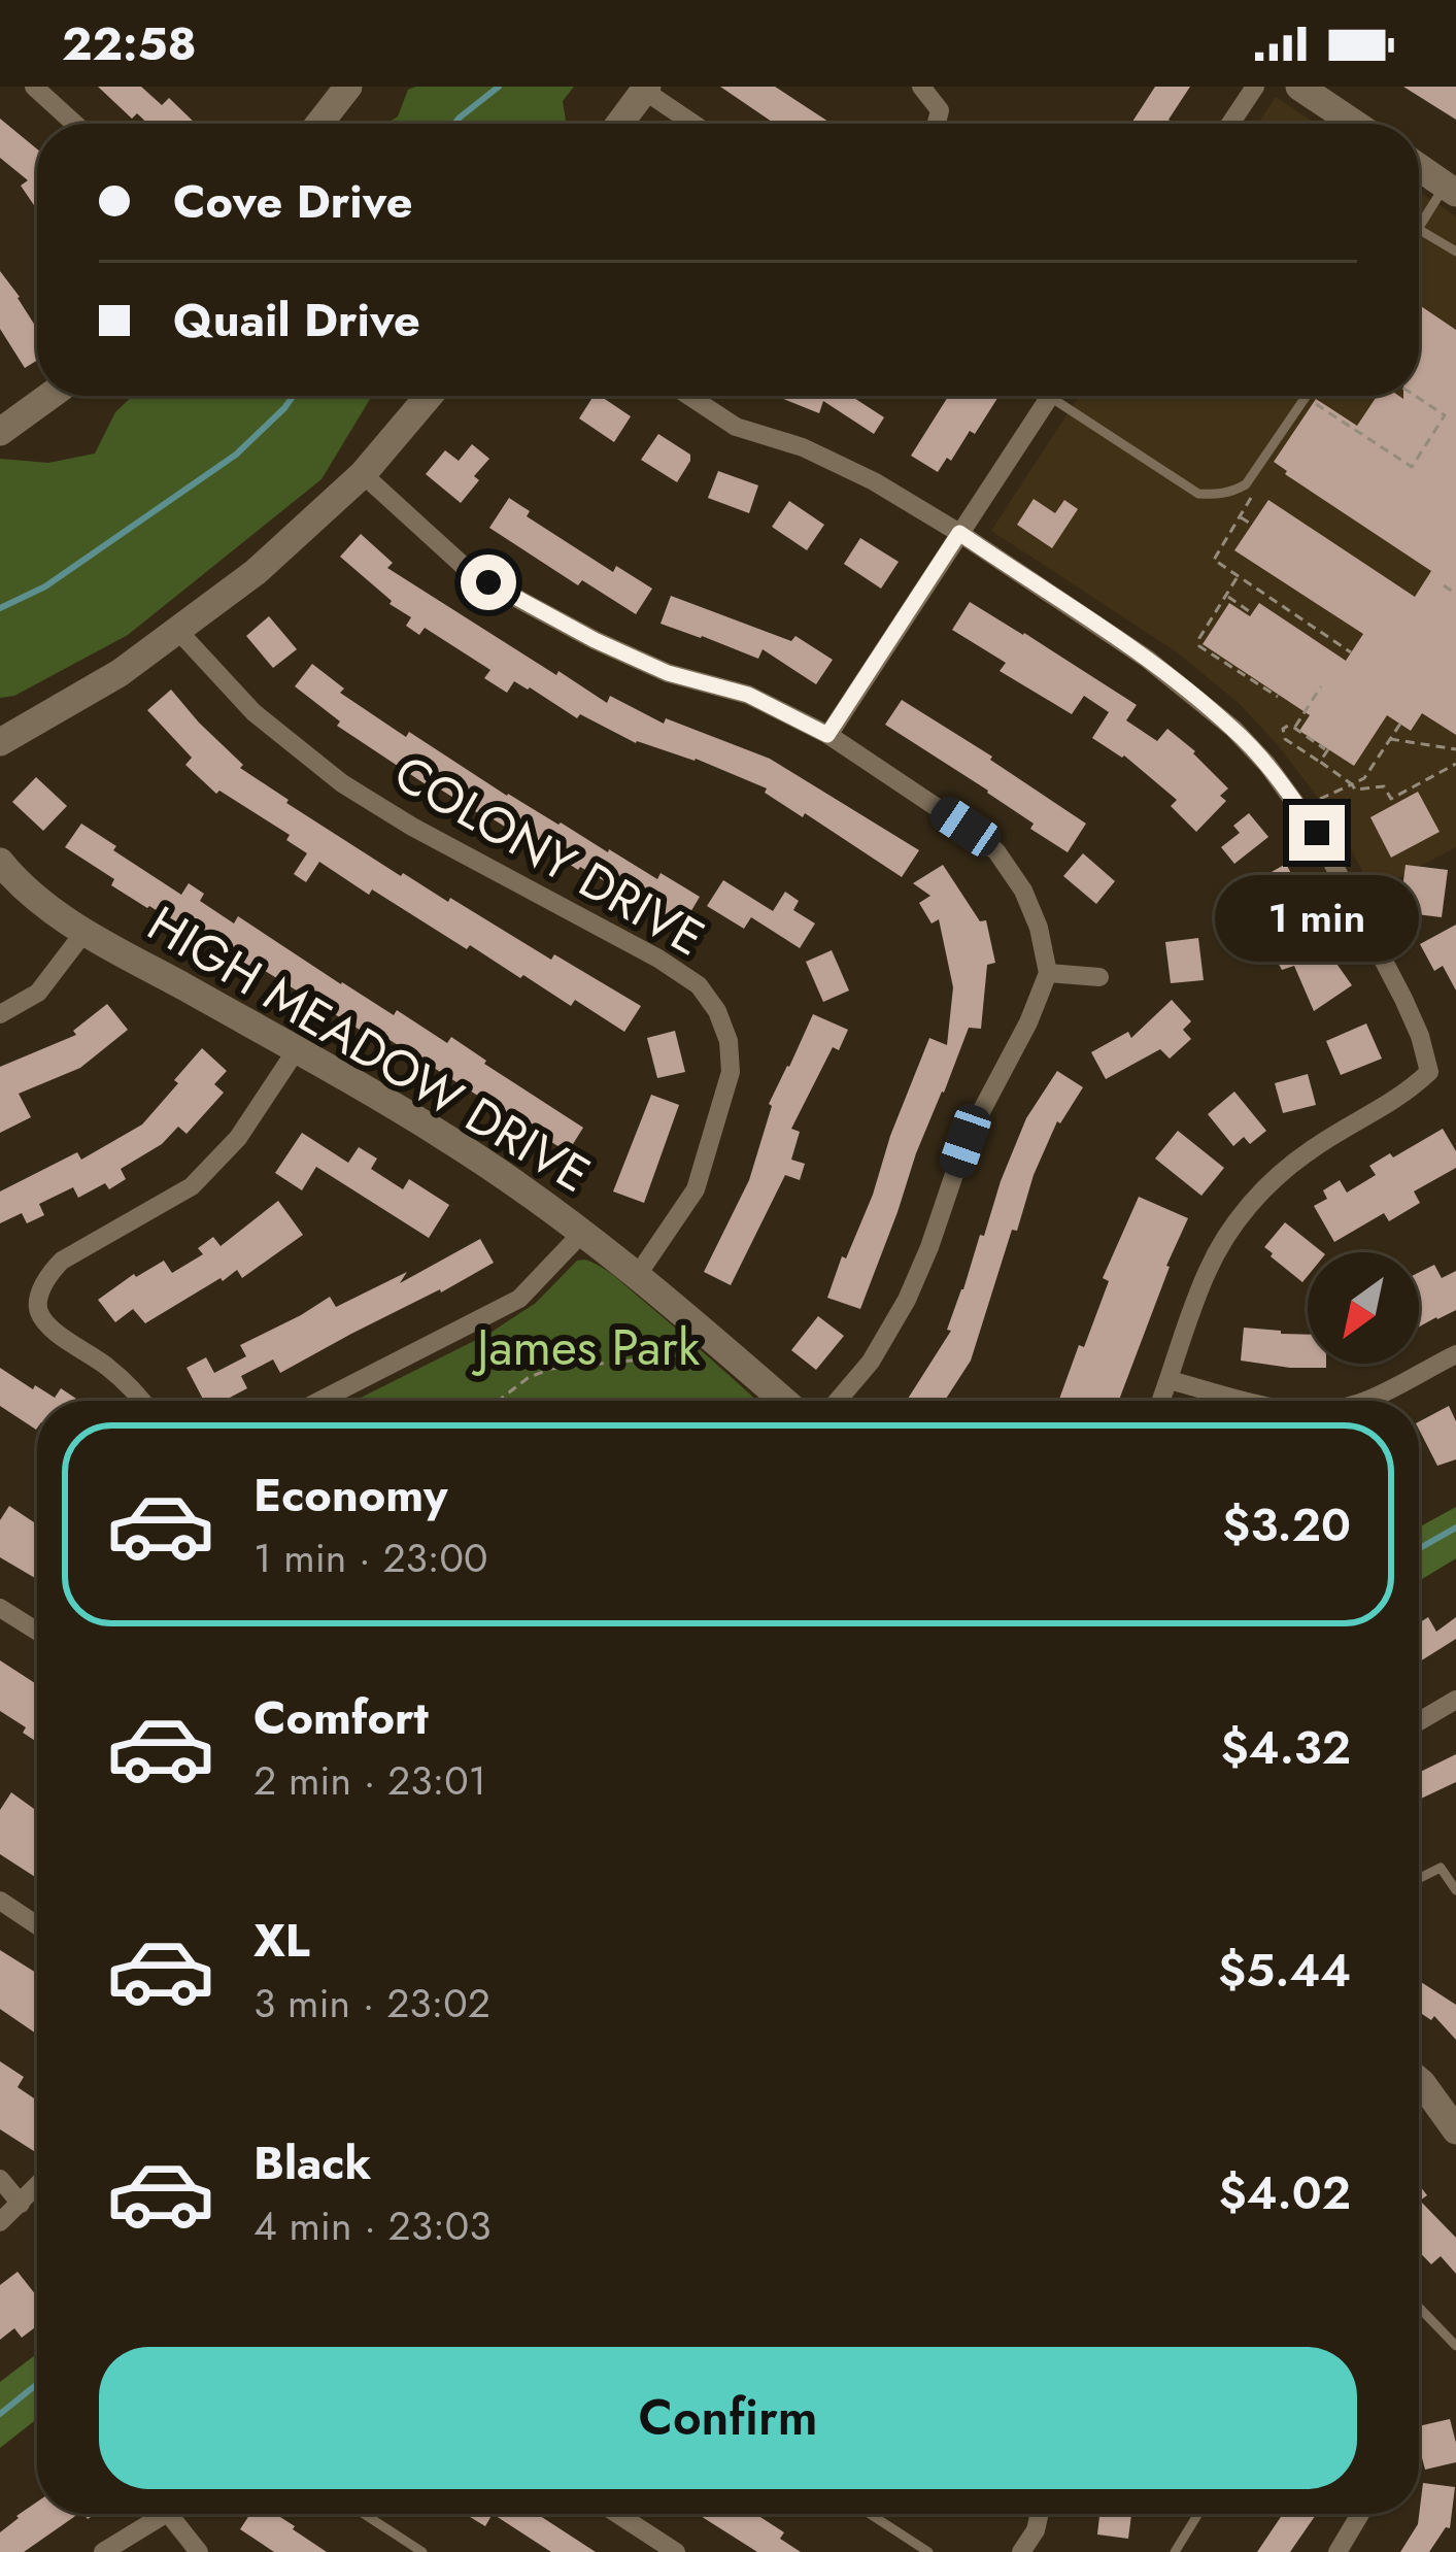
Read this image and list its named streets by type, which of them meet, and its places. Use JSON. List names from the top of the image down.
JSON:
{
  "streets": {
    "street": ["COLONY DRIVE", "HIGH MEADOW DRIVE"]
  },
  "crossings": [
    ["COLONY DRIVE", "HIGH MEADOW DRIVE"]
  ],
  "parks": ["James Park"],
  "north": "bottom left",
  "page": {
    "status": "22:58",
    "banner": ["Cove Drive", "Quail Drive"],
    "bubble": "1 min",
    "list": [
      {
        "name": "Economy",
        "note": "1 min · 23:00",
        "value": "$3.20"
      },
      {
        "name": "Comfort",
        "note": "2 min · 23:01",
        "value": "$4.32"
      },
      {
        "name": "XL",
        "note": "3 min · 23:02",
        "value": "$5.44"
      },
      {
        "name": "Black",
        "note": "4 min · 23:03",
        "value": "$4.02"
      }
    ],
    "buttons": "Confirm"
  }
}
